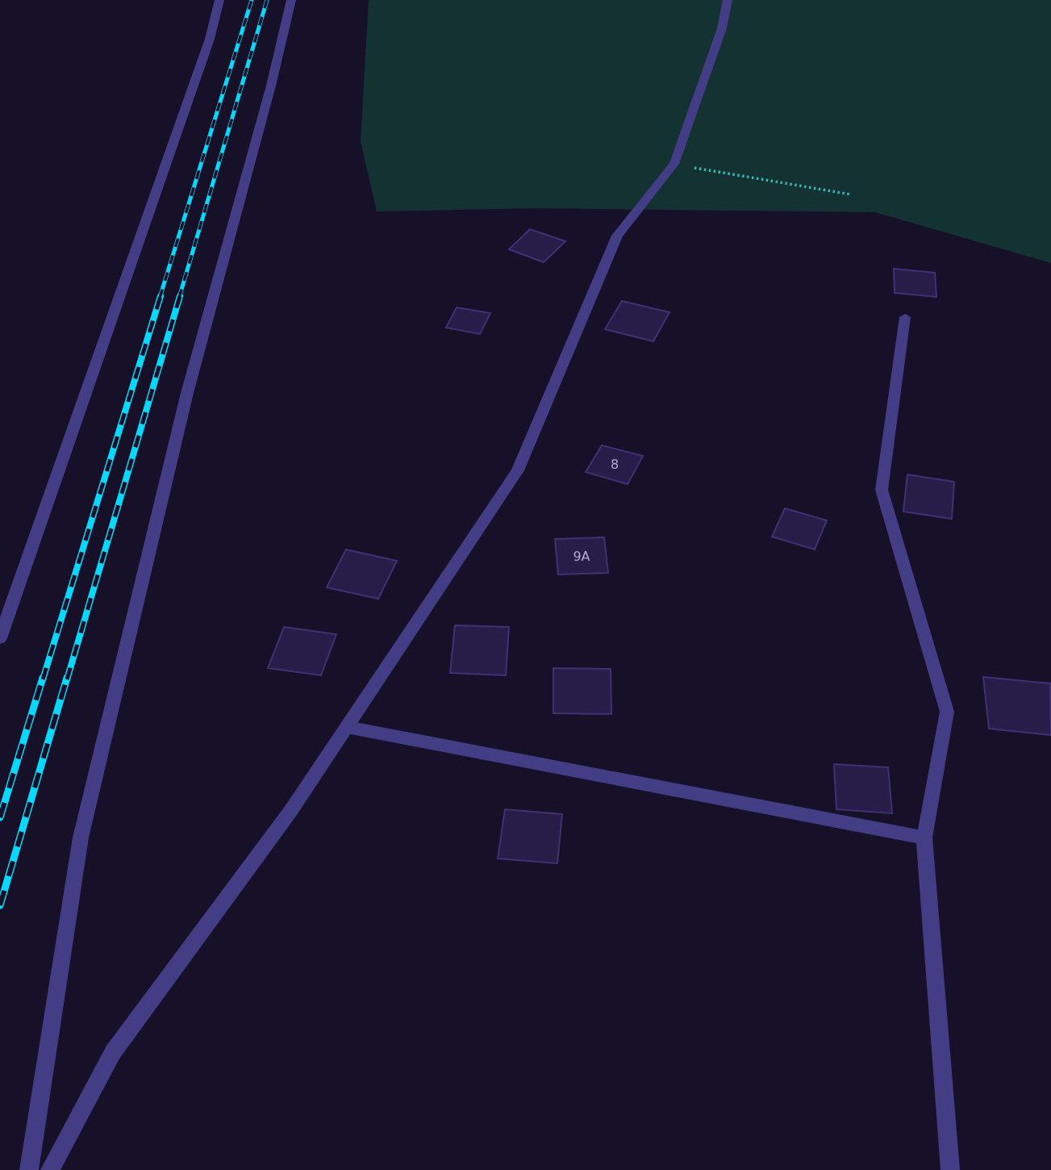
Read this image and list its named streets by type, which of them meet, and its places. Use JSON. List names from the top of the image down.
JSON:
{
  "house_numbers": ["8", "9А"]
}
